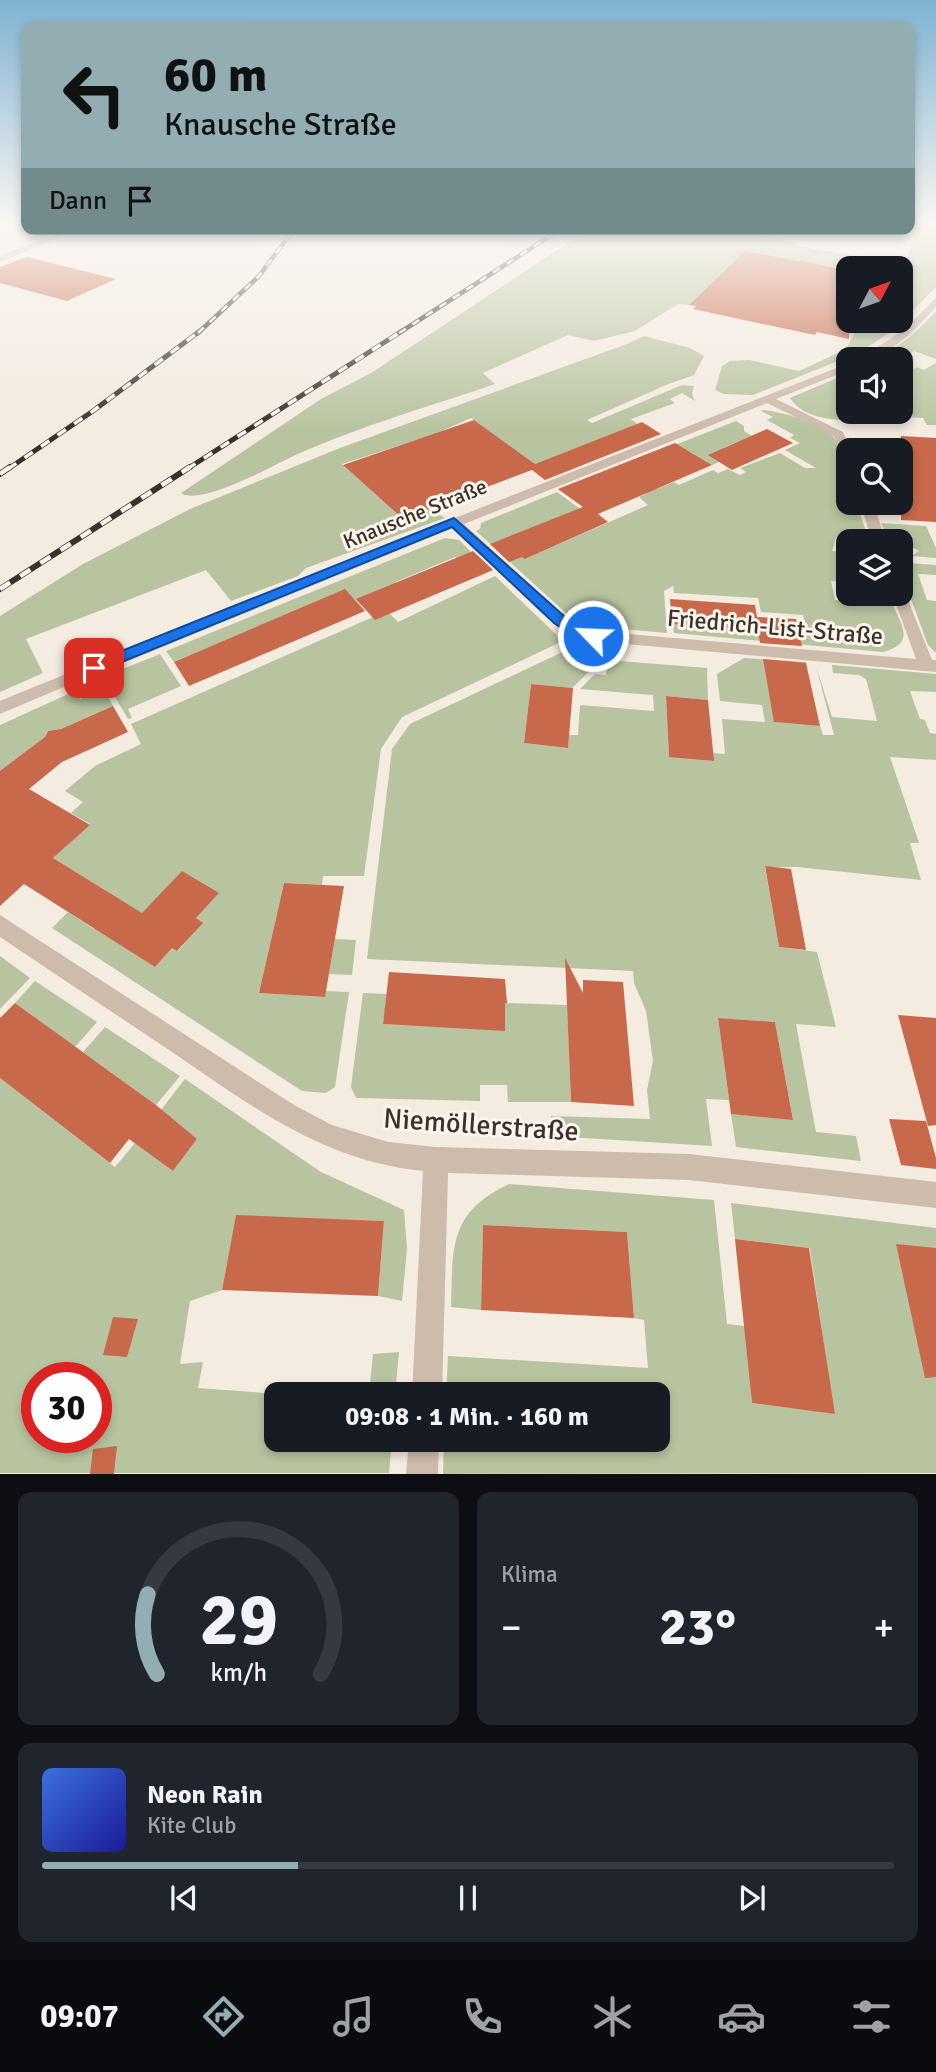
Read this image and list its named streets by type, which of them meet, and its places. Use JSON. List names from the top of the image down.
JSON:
{
  "streets": {
    "street": ["Knausche Straße", "Friedrich-List-Straße", "Niemöllerstraße"]
  },
  "crossings": [
    ["Knausche Straße", "Friedrich-List-Straße"]
  ],
  "north": "top right",
  "page": {
    "turn": ["60 m", "Knausche Straße"],
    "then": "Dann",
    "limit": "30",
    "trip": "09:08 · 1 Min. · 160 m",
    "tile": "Klima",
    "heat": ["−", "23°", "+"],
    "song": ["Neon Rain", "Kite Club"],
    "tabs": "09:07",
    "gauge": ["29", "km/h"]
  }
}
